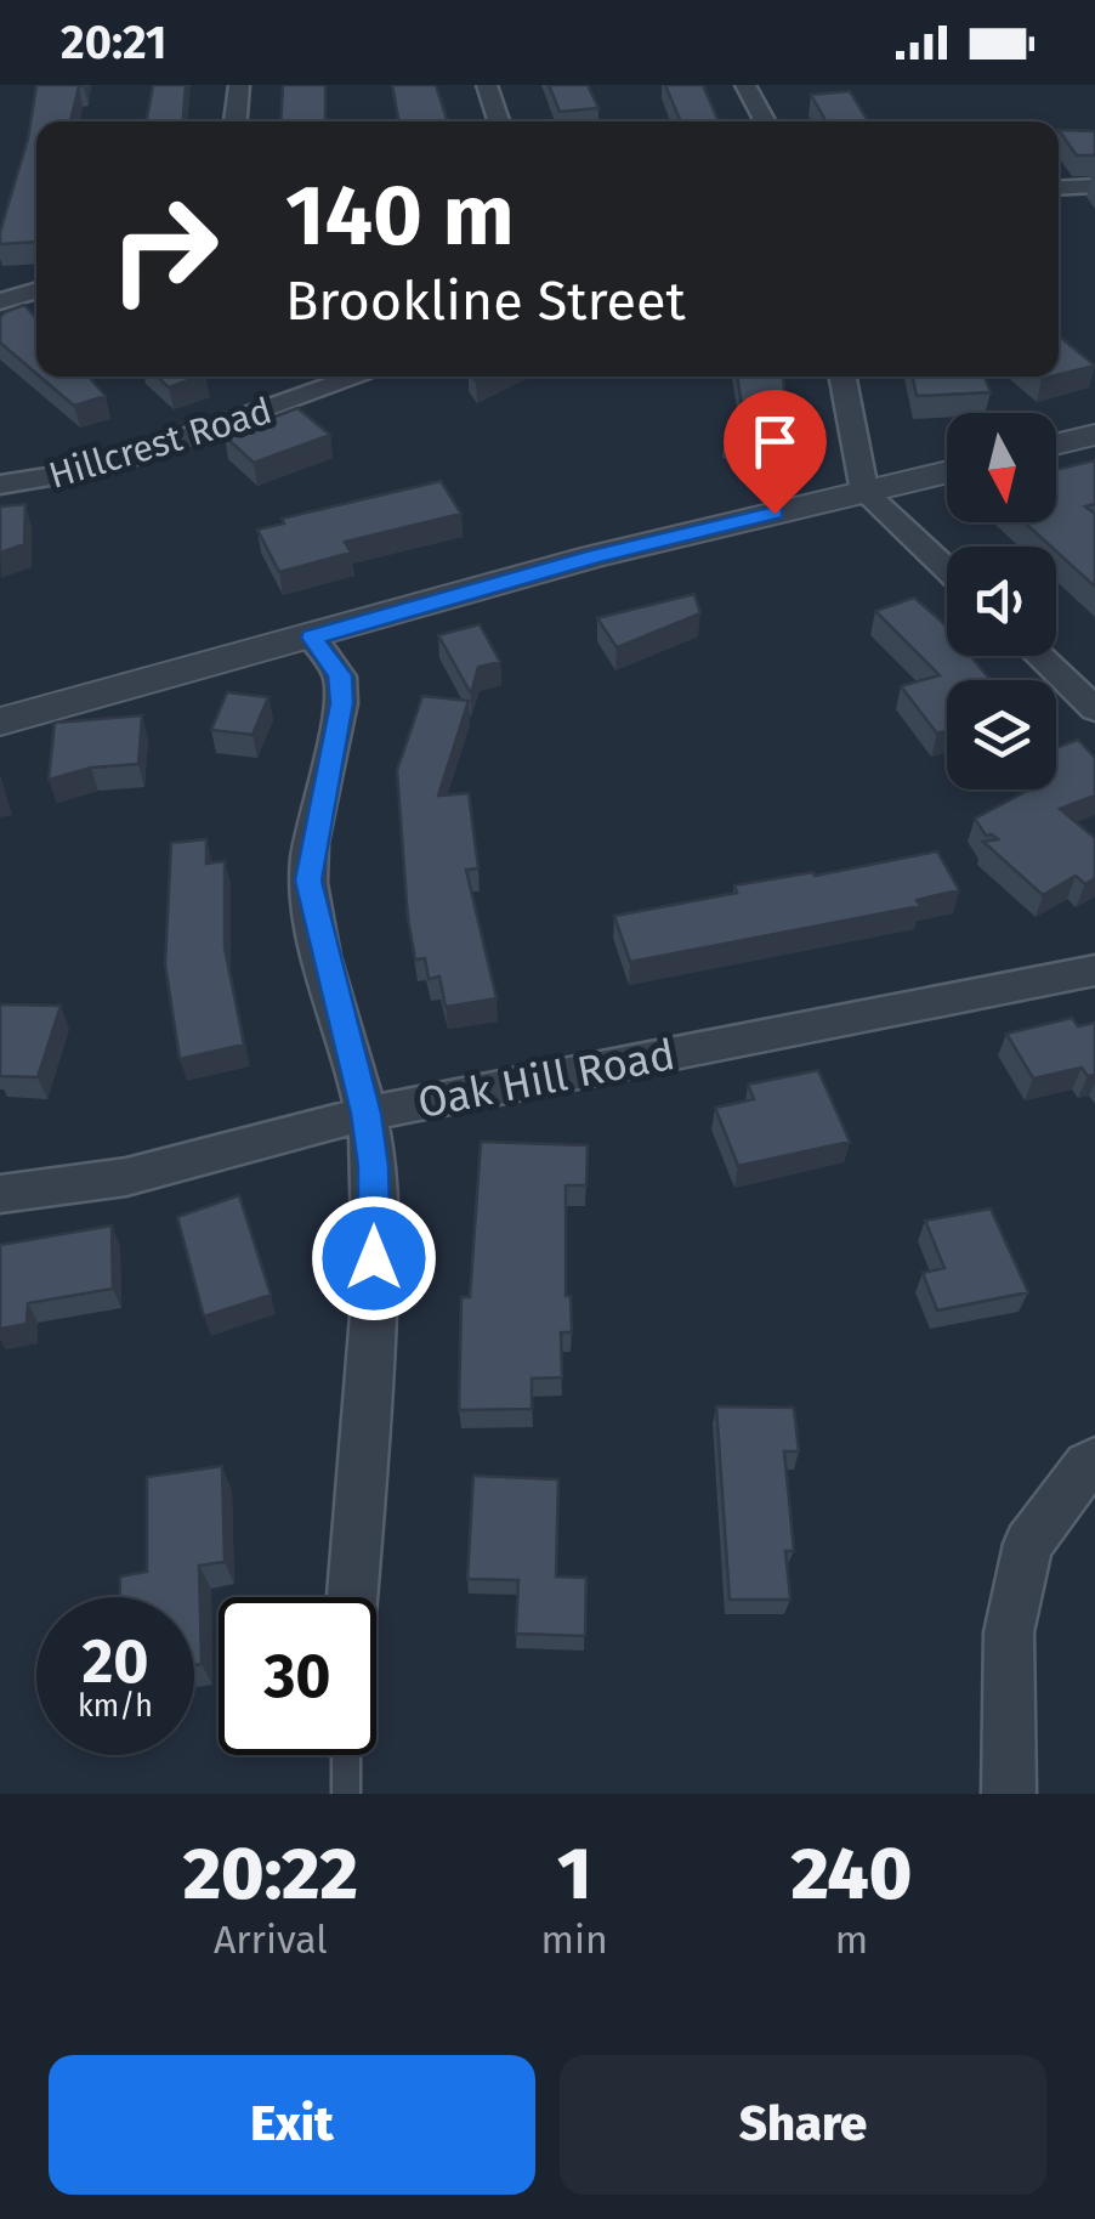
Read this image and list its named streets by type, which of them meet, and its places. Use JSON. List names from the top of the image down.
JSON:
{
  "streets": {
    "street": ["Hillcrest Road", "Oak Hill Road"]
  },
  "north": "bottom",
  "page": {
    "status": "20:21",
    "turn": ["140 m", "Brookline Street"],
    "speed": "20 km/h",
    "limit": "30",
    "eta": [
      "20:22",
      "Arrival",
      "1",
      "min",
      "240",
      "m"
    ],
    "buttons": ["Exit", "Share"]
  }
}
